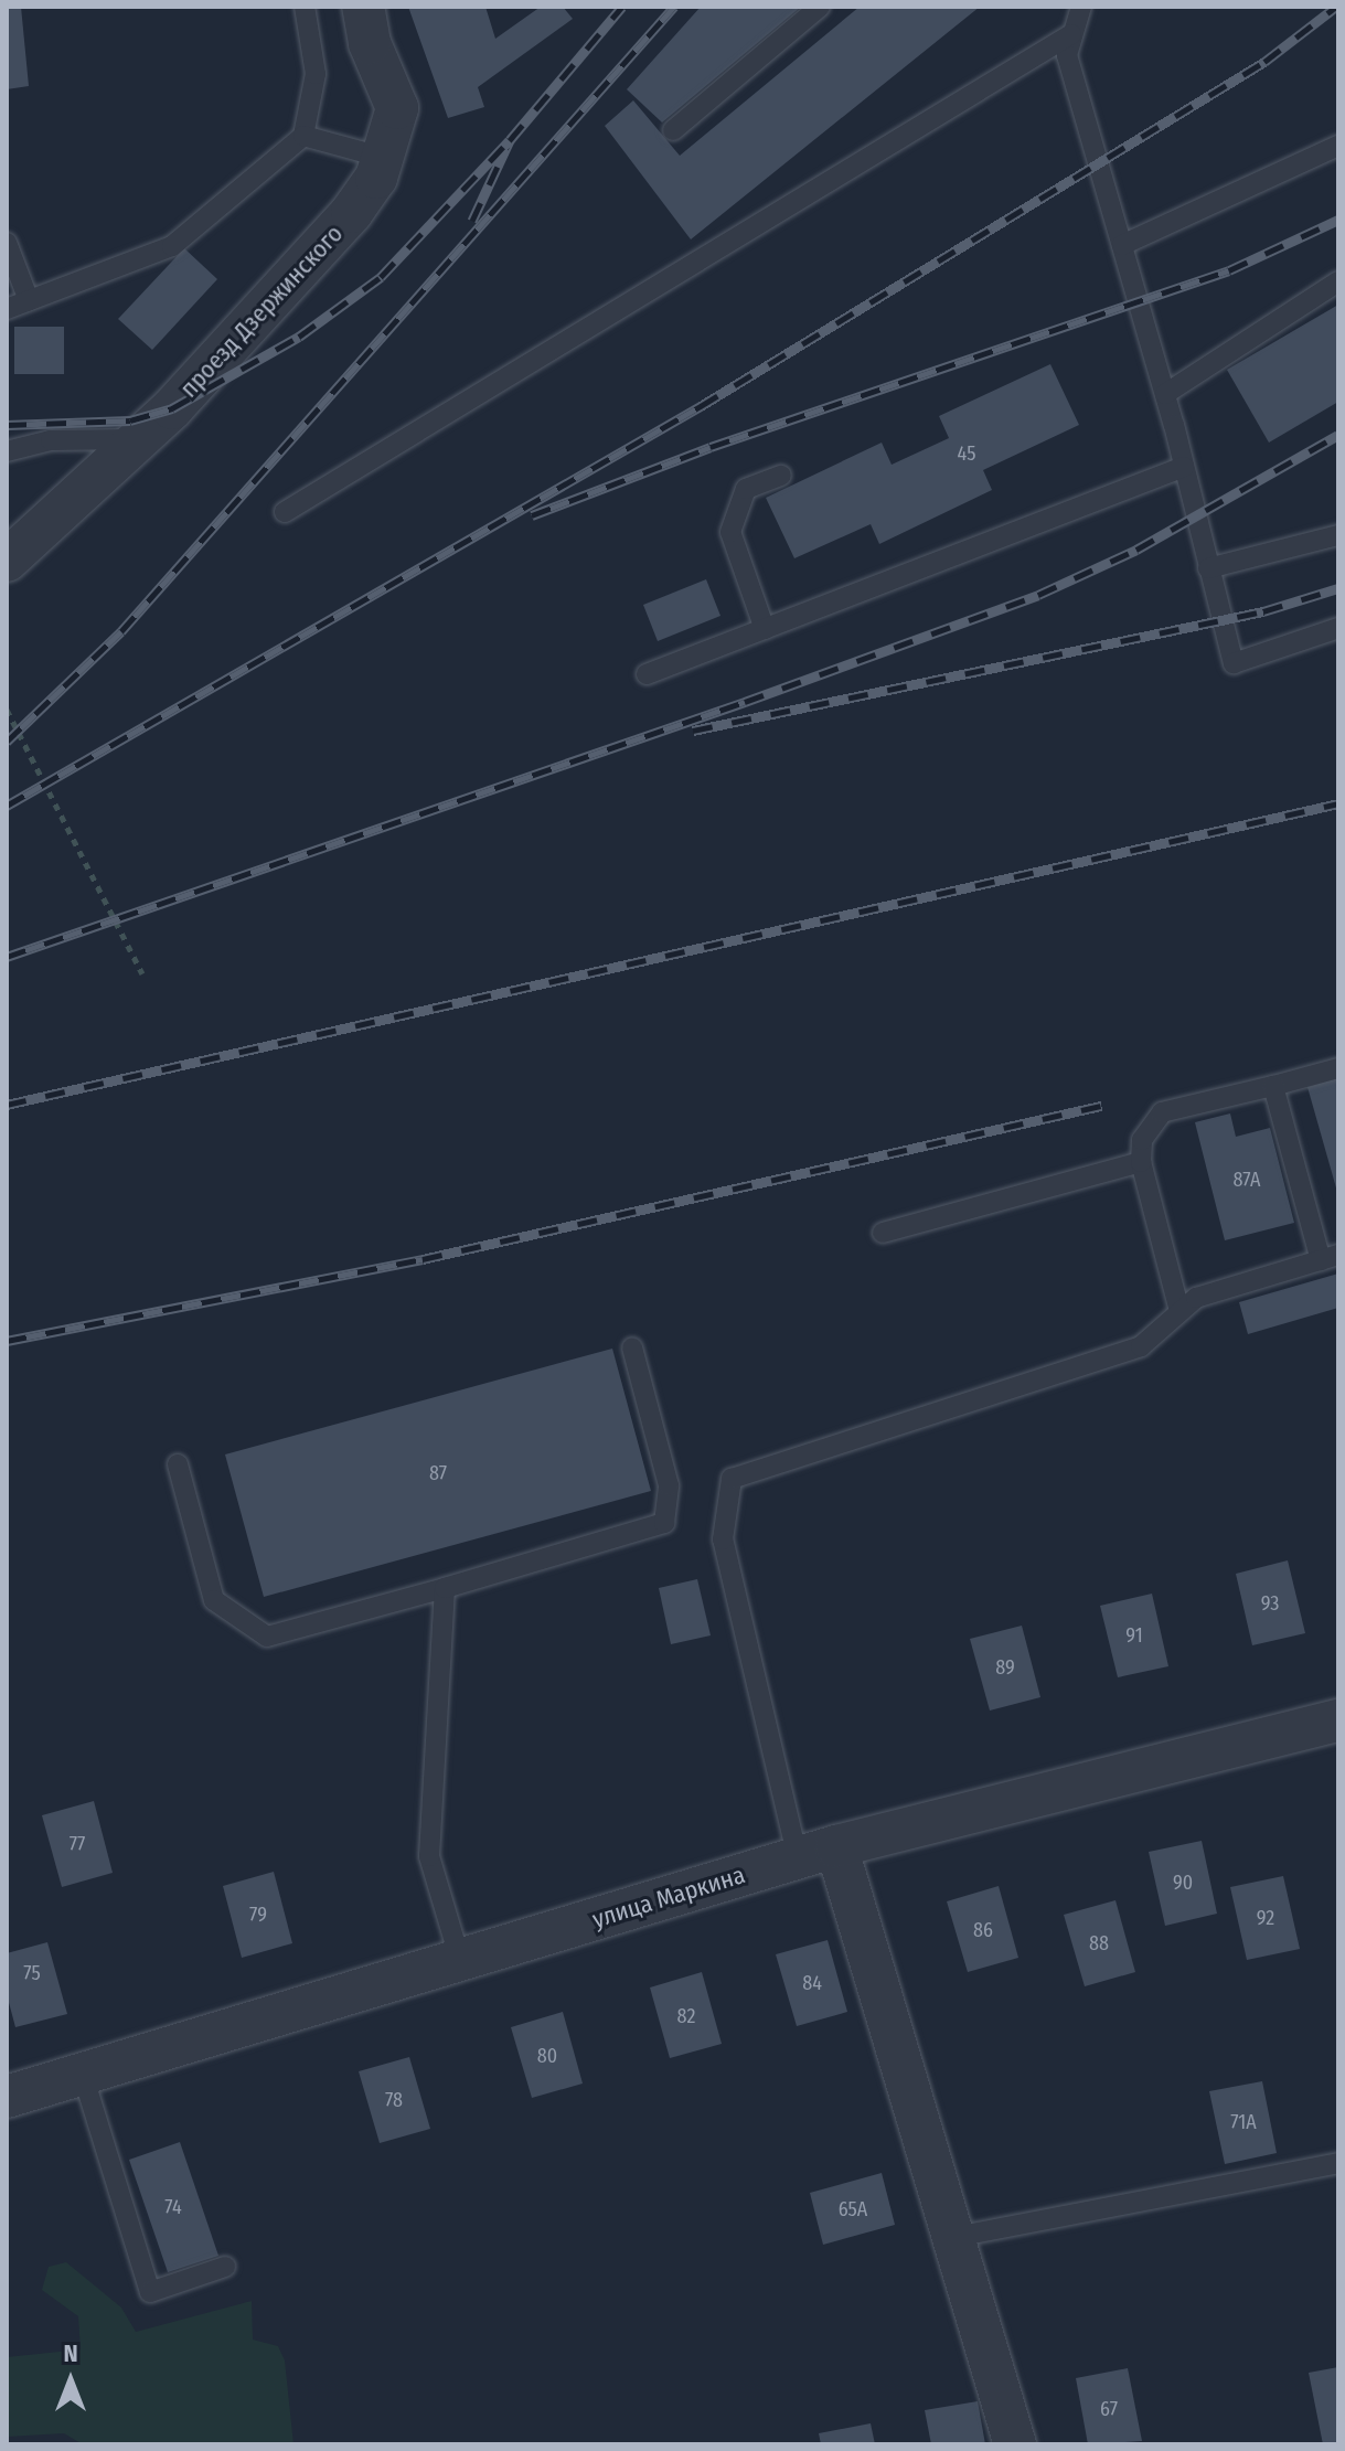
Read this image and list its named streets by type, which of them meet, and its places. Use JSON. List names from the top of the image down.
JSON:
{
  "streets": {
    "street": ["проезд Дзержинского", "улица Маркина"]
  },
  "house_numbers": [
    "45",
    "87А",
    "87",
    "93",
    "91",
    "89",
    "77",
    "90",
    "79",
    "92",
    "86",
    "88",
    "75",
    "84",
    "82",
    "80",
    "78",
    "71А",
    "74",
    "65А",
    "67"
  ],
  "north": "top"
}
